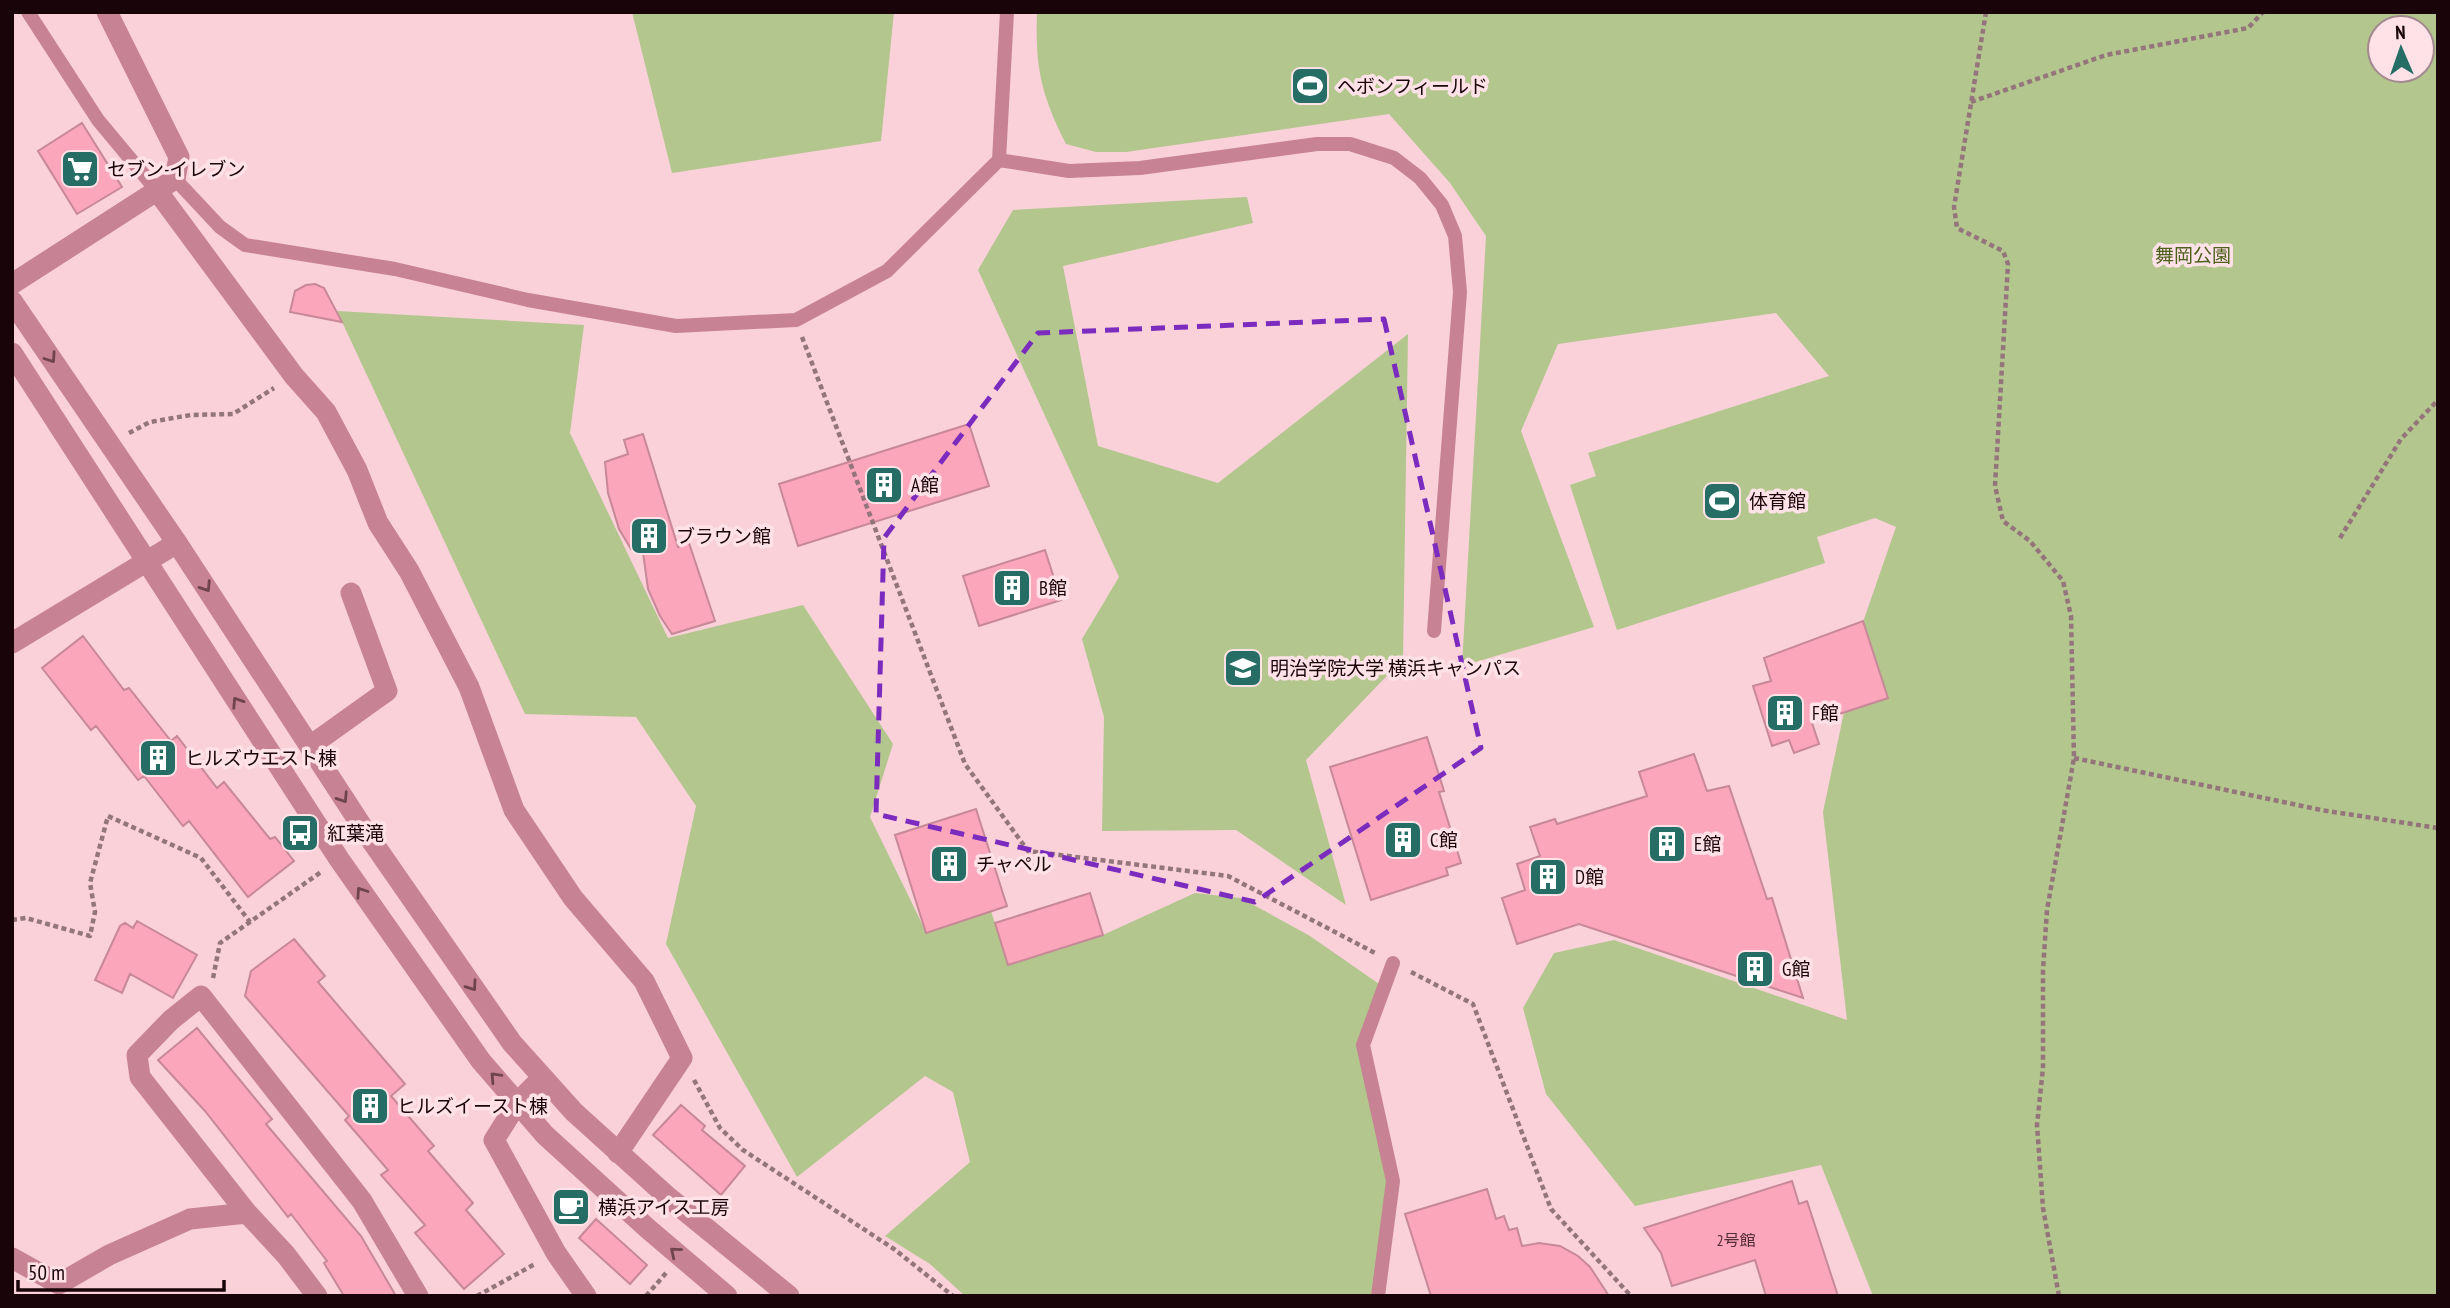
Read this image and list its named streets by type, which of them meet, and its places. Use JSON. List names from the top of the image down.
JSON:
{
  "parks": ["舞岡公園"],
  "places": {
    "sports": ["ヘボンフィールド", "体育館"],
    "supermarket": ["セブン-イレブン"],
    "building": [
      "A館",
      "ブラウン館",
      "B館",
      "F館",
      "ヒルズウエスト棟",
      "C館",
      "E館",
      "チャペル",
      "D館",
      "G館",
      "ヒルズイースト棟"
    ],
    "school or university": ["明治学院大学 横浜キャンパス"],
    "bus stop": ["紅葉滝"],
    "cafe": ["横浜アイス工房"]
  },
  "house_numbers": ["2号館"],
  "scale_bar": "50 m",
  "north": "top"
}
